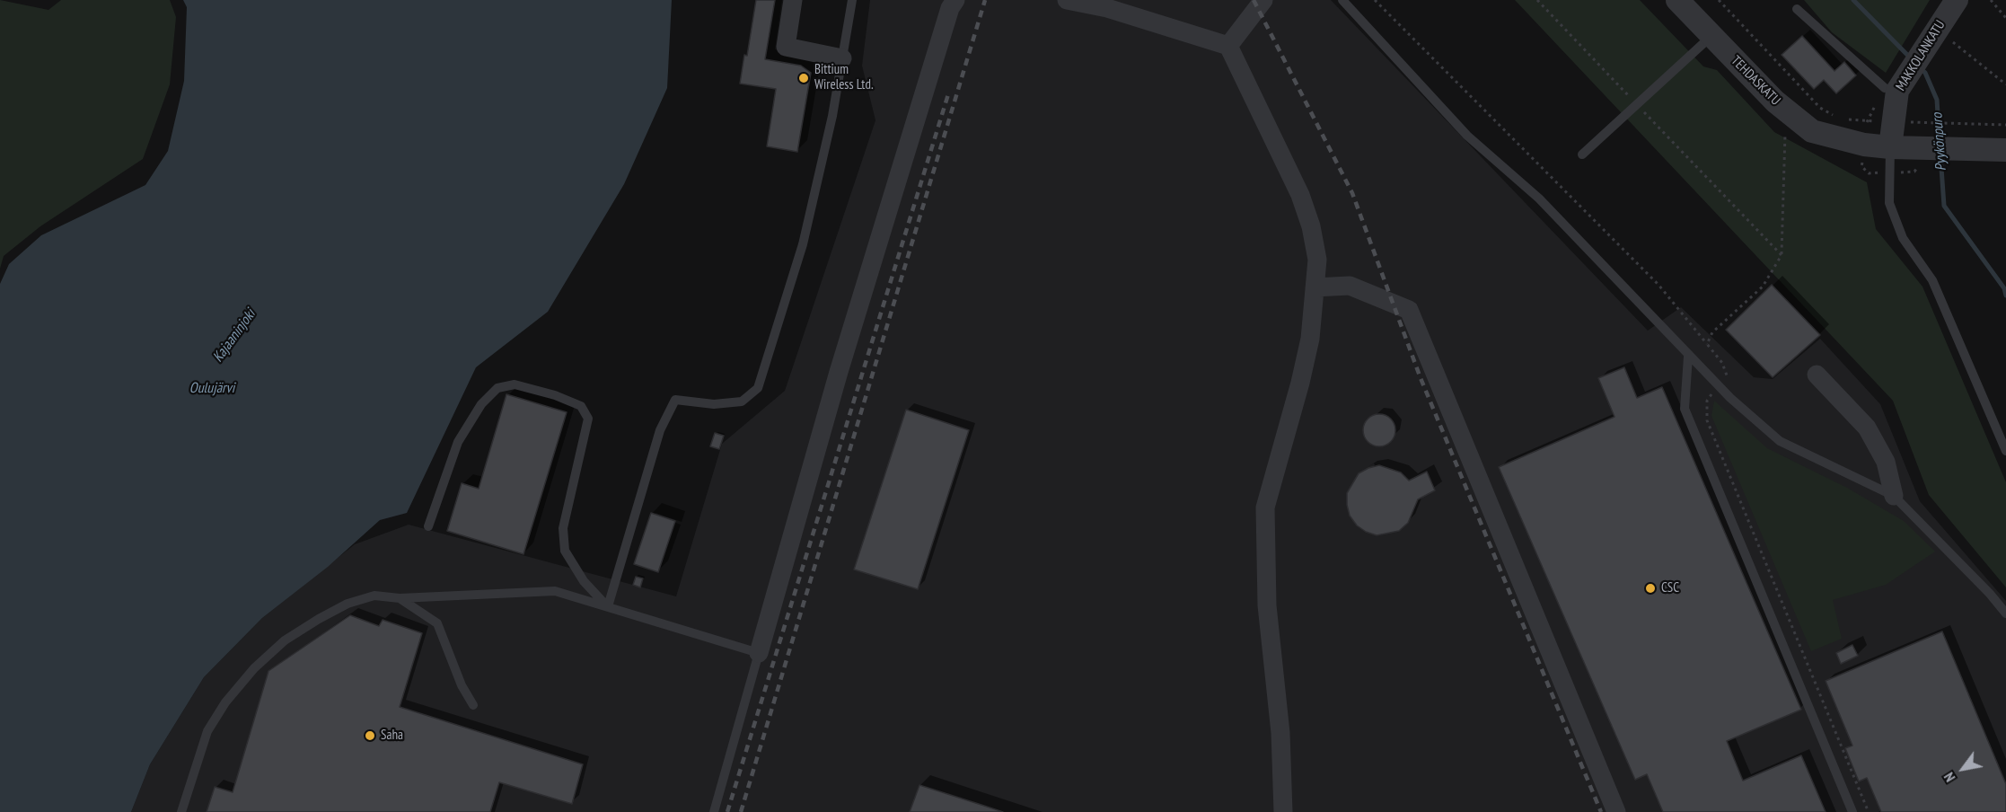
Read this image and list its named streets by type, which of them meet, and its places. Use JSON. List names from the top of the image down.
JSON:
{
  "streets": {
    "street": ["MAKKOLANKATU", "TEHDASKATU"]
  },
  "crossings": [
    ["MAKKOLANKATU", "TEHDASKATU"]
  ],
  "water": ["Pyykönpuro", "Kajaaninjoki", "Oulujärvi"],
  "places": ["Bittium Wireless Ltd.", "CSC", "Saha"],
  "north": "bottom left"
}
